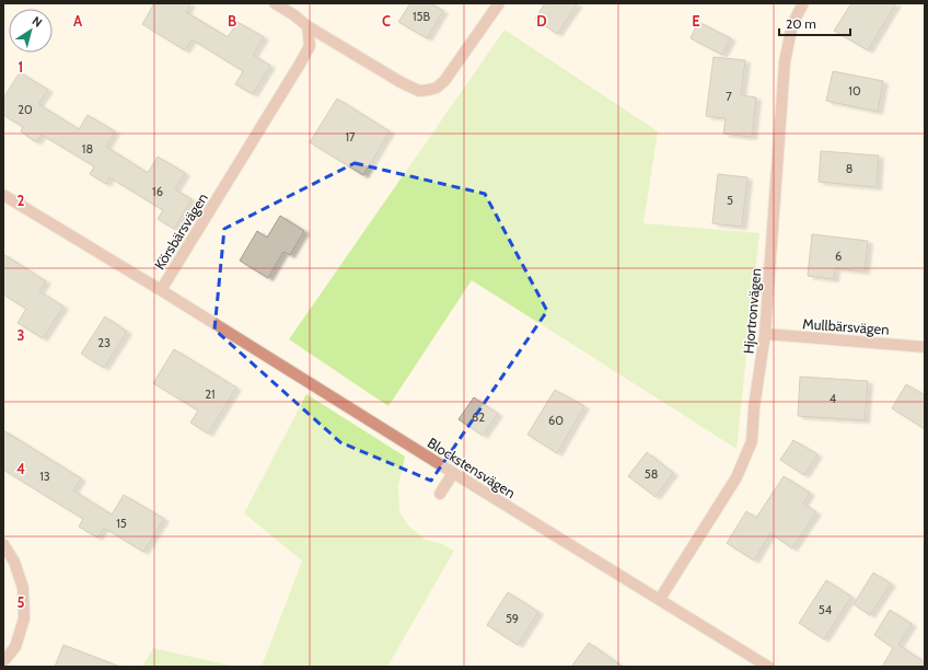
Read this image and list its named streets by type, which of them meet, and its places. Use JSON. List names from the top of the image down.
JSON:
{
  "streets": {
    "street": [
      "Körsbärsvägen",
      "Hjortronvägen",
      "Mullbärsvägen",
      "Blockstensvägen"
    ]
  },
  "crossings": [
    ["Körsbärsvägen", "Blockstensvägen"],
    ["Hjortronvägen", "Mullbärsvägen"],
    ["Hjortronvägen", "Blockstensvägen"]
  ],
  "house_numbers": [
    "15B",
    "10",
    "7",
    "20",
    "17",
    "18",
    "8",
    "16",
    "5",
    "6",
    "23",
    "21",
    "4",
    "62",
    "60",
    "58",
    "13",
    "15",
    "54",
    "59"
  ],
  "scale_bar": "20 m",
  "north": "top right",
  "grid": {
    "columns": [
      "A",
      "B",
      "C",
      "D",
      "E"
    ],
    "rows": [
      "1",
      "2",
      "3",
      "4",
      "5"
    ]
  }
}
